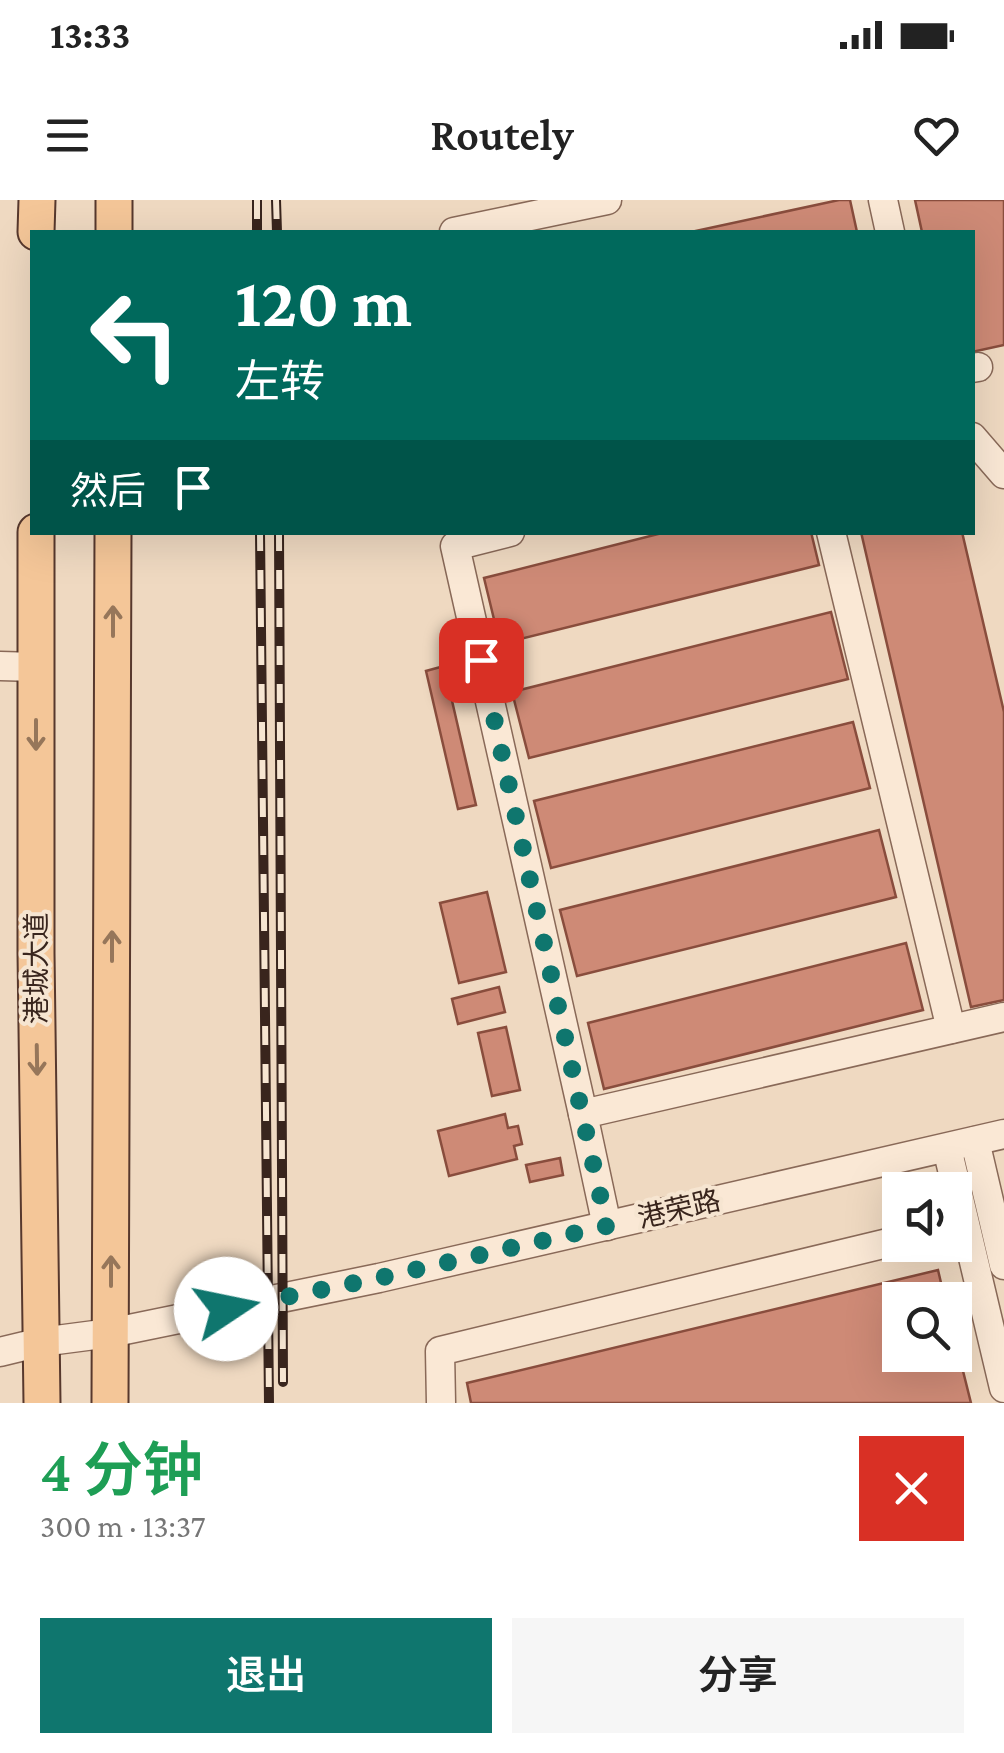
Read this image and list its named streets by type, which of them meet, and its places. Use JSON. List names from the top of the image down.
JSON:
{
  "streets": {
    "main road": ["港城大道"],
    "street": ["港荣路"]
  },
  "crossings": [
    ["港城大道", "港荣路"]
  ],
  "page": {
    "status": "13:33",
    "header": "Routely",
    "turn": ["120 m", "左转"],
    "then": "然后",
    "heading": ["4 分钟", "300 m · 13:37"],
    "buttons": ["退出", "分享"]
  }
}
